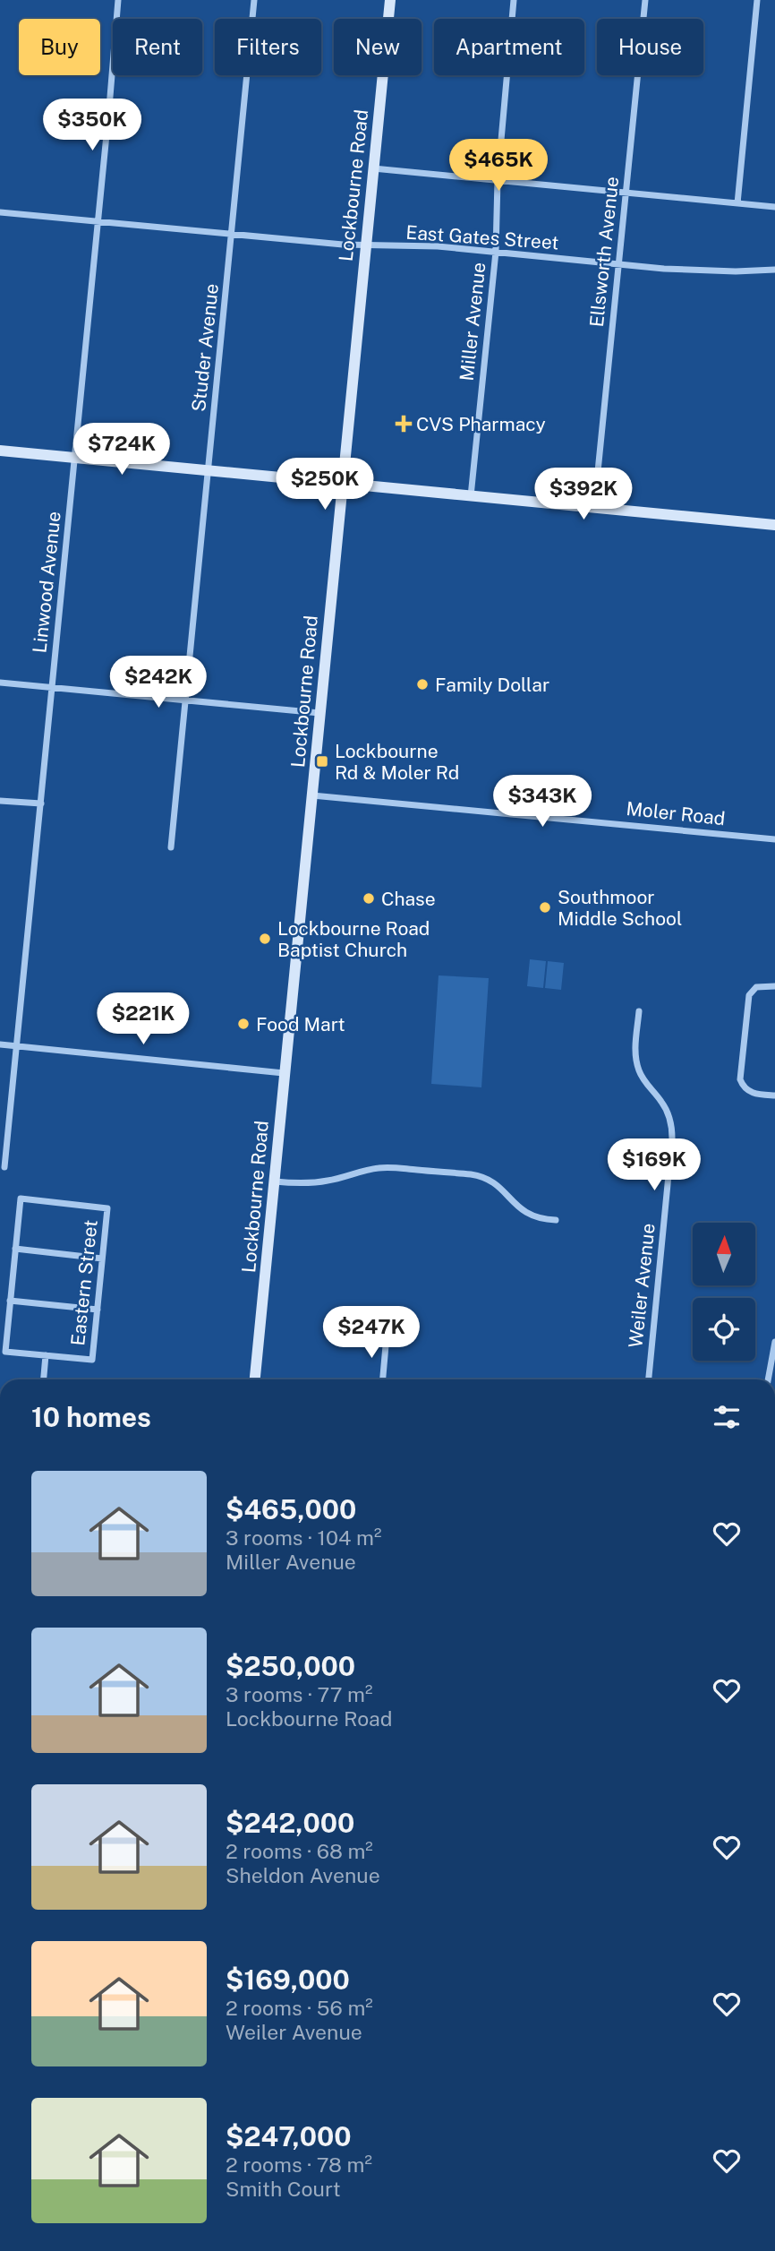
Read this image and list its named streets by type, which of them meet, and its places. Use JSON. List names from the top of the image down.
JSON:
{
  "streets": {
    "main road": ["Lockbourne Road"],
    "street": [
      "East Gates Street",
      "Ellsworth Avenue",
      "Miller Avenue",
      "Studer Avenue",
      "Linwood Avenue",
      "Moler Road",
      "Eastern Street",
      "Weiler Avenue"
    ]
  },
  "crossings": [
    ["Lockbourne Road", "East Gates Street"],
    ["Lockbourne Road", "Moler Road"],
    ["East Gates Street", "Ellsworth Avenue"],
    ["East Gates Street", "Miller Avenue"],
    ["East Gates Street", "Studer Avenue"],
    ["East Gates Street", "Linwood Avenue"]
  ],
  "places": {
    "health": ["CVS Pharmacy"],
    "other": [
      "Family Dollar",
      "Chase",
      "Southmoor Middle School",
      "Lockbourne Road Baptist Church",
      "Food Mart"
    ],
    "transit": ["Lockbourne Rd & Moler Rd"]
  },
  "north": "top",
  "page": {
    "chip": [
      "Buy",
      "Rent",
      "Filters",
      "New",
      "Apartment",
      "House"
    ],
    "price": [
      "$350K",
      "$465K",
      "$724K",
      "$250K",
      "$392K",
      "$242K",
      "$343K",
      "$221K",
      "$169K",
      "$247K"
    ],
    "heading": "10 homes",
    "list": [
      {
        "name": "$465,000",
        "note": "3 rooms · 104 m² · Miller Avenue"
      },
      {
        "name": "$250,000",
        "note": "3 rooms · 77 m² · Lockbourne Road"
      },
      {
        "name": "$242,000",
        "note": "2 rooms · 68 m² · Sheldon Avenue"
      },
      {
        "name": "$169,000",
        "note": "2 rooms · 56 m² · Weiler Avenue"
      },
      {
        "name": "$247,000",
        "note": "2 rooms · 78 m² · Smith Court"
      }
    ]
  }
}
